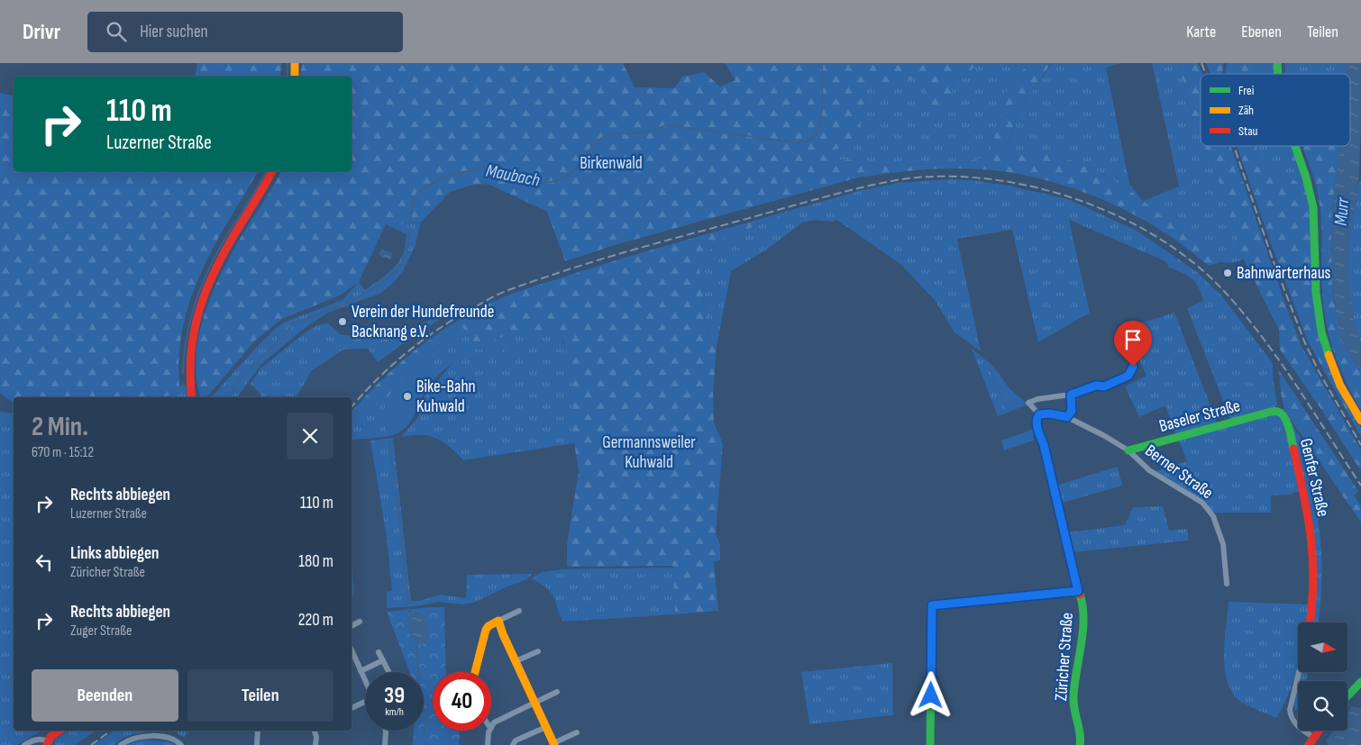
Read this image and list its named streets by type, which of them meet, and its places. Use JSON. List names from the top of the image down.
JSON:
{
  "streets": {
    "street": [
      "Baseler Straße",
      "Berner Straße",
      "Genfer Straße",
      "Züricher Straße"
    ]
  },
  "crossings": [
    ["Baseler Straße", "Berner Straße"],
    ["Baseler Straße", "Genfer Straße"]
  ],
  "water": ["Maubach", "Murr"],
  "parks": ["Birkenwald", "Germannsweiler Kuhwald"],
  "places": ["Bahnwärterhaus", "Verein der Hundefreunde Backnang e.V.", "Bike-Bahn Kuhwald"],
  "legend": ["Frei", "Zäh", "Stau"],
  "north": "right",
  "page": {
    "header": "Drivr",
    "search": "Hier suchen",
    "nav": ["Karte", "Ebenen", "Teilen"],
    "turn": ["110 m", "Luzerner Straße"],
    "heading": ["2 Min.", "670 m · 15:12"],
    "list": [
      {
        "name": "Rechts abbiegen",
        "note": "Luzerner Straße",
        "value": "110 m"
      },
      {
        "name": "Links abbiegen",
        "note": "Züricher Straße",
        "value": "180 m"
      },
      {
        "name": "Rechts abbiegen",
        "note": "Zuger Straße",
        "value": "220 m"
      }
    ],
    "buttons": ["Beenden", "Teilen"],
    "speed": "39 km/h",
    "limit": "40"
  }
}
